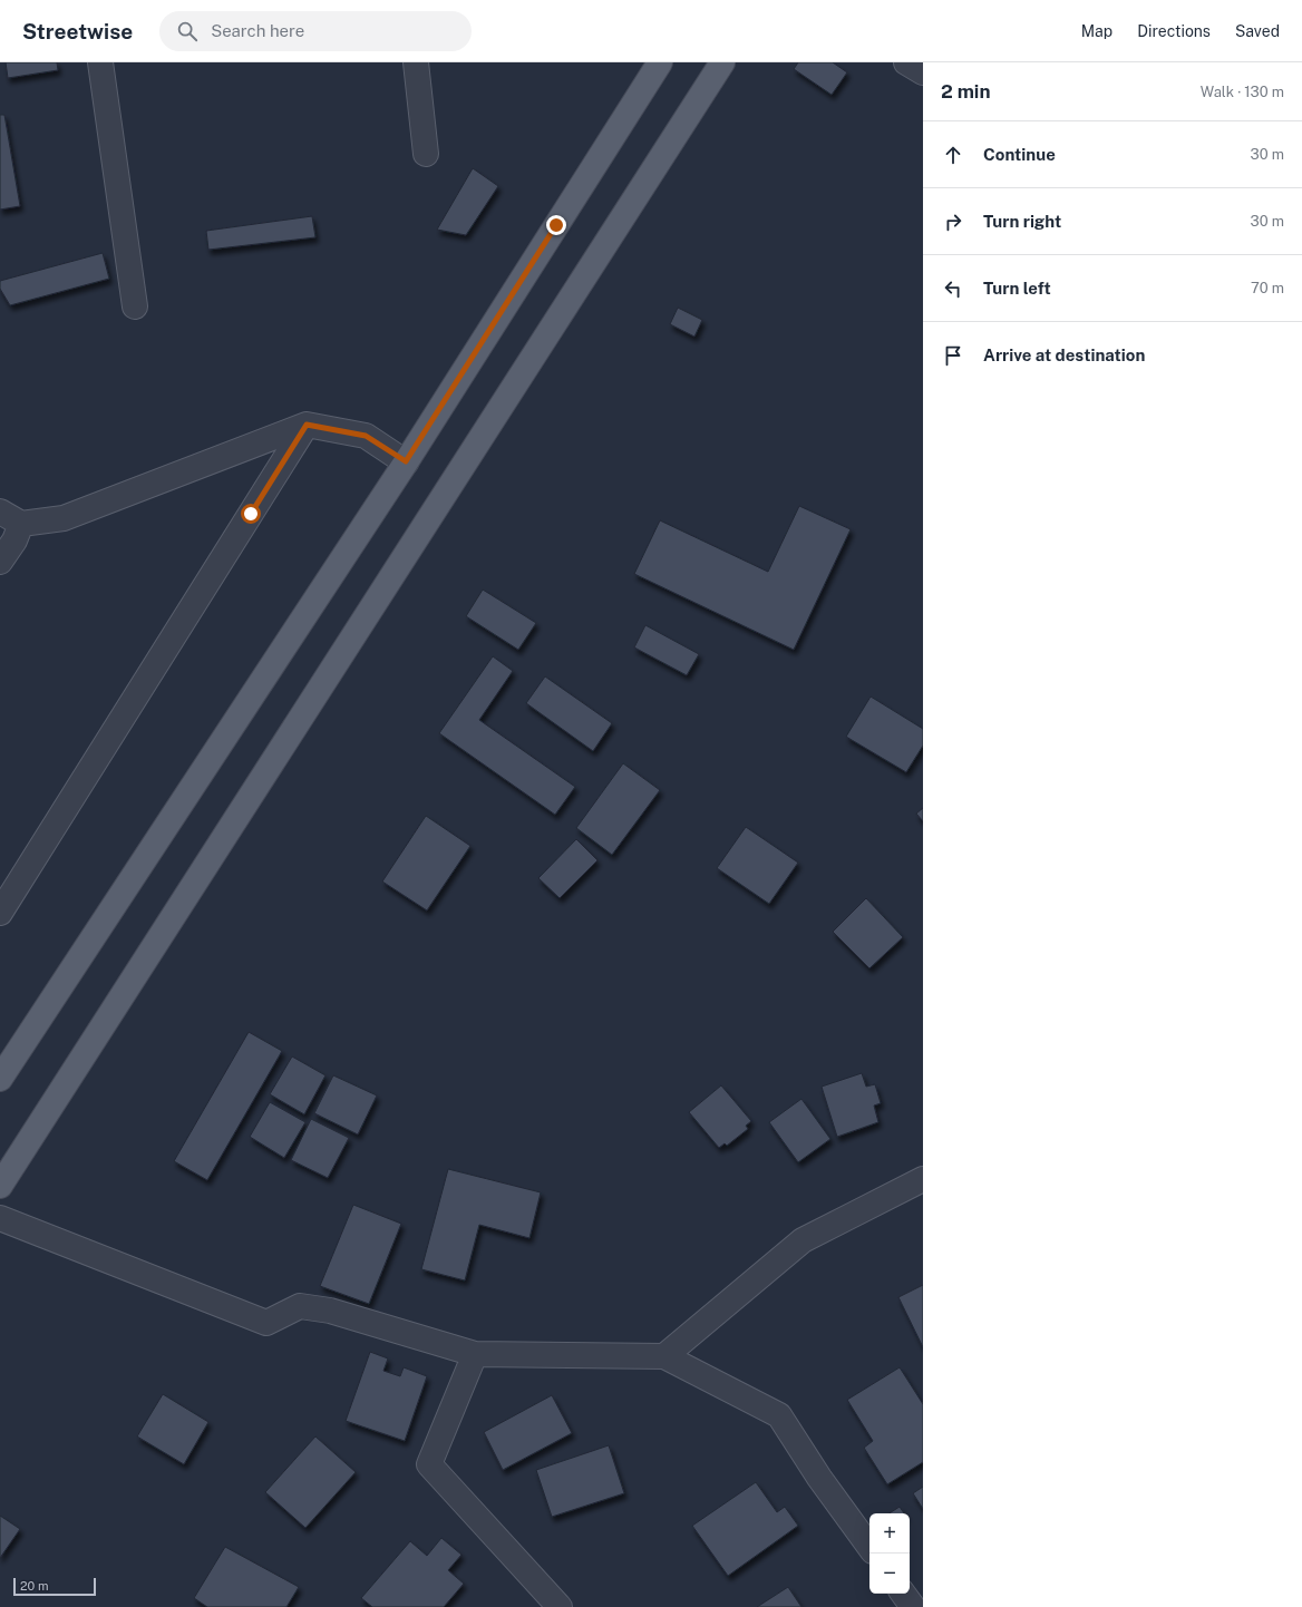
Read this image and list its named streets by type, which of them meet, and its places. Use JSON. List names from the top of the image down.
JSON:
{
  "scale_bar": "20 m",
  "page": {
    "header": "Streetwise",
    "search": "Search here",
    "nav": ["Map", "Directions", "Saved"],
    "heading": ["2 min", "Walk · 130 m"],
    "list": [
      ["Continue", "30 m"],
      ["Turn right", "30 m"],
      ["Turn left", "70 m"],
      "Arrive at destination"
    ],
    "map_buttons": ["+", "−"],
    "scale": "20 m"
  }
}
